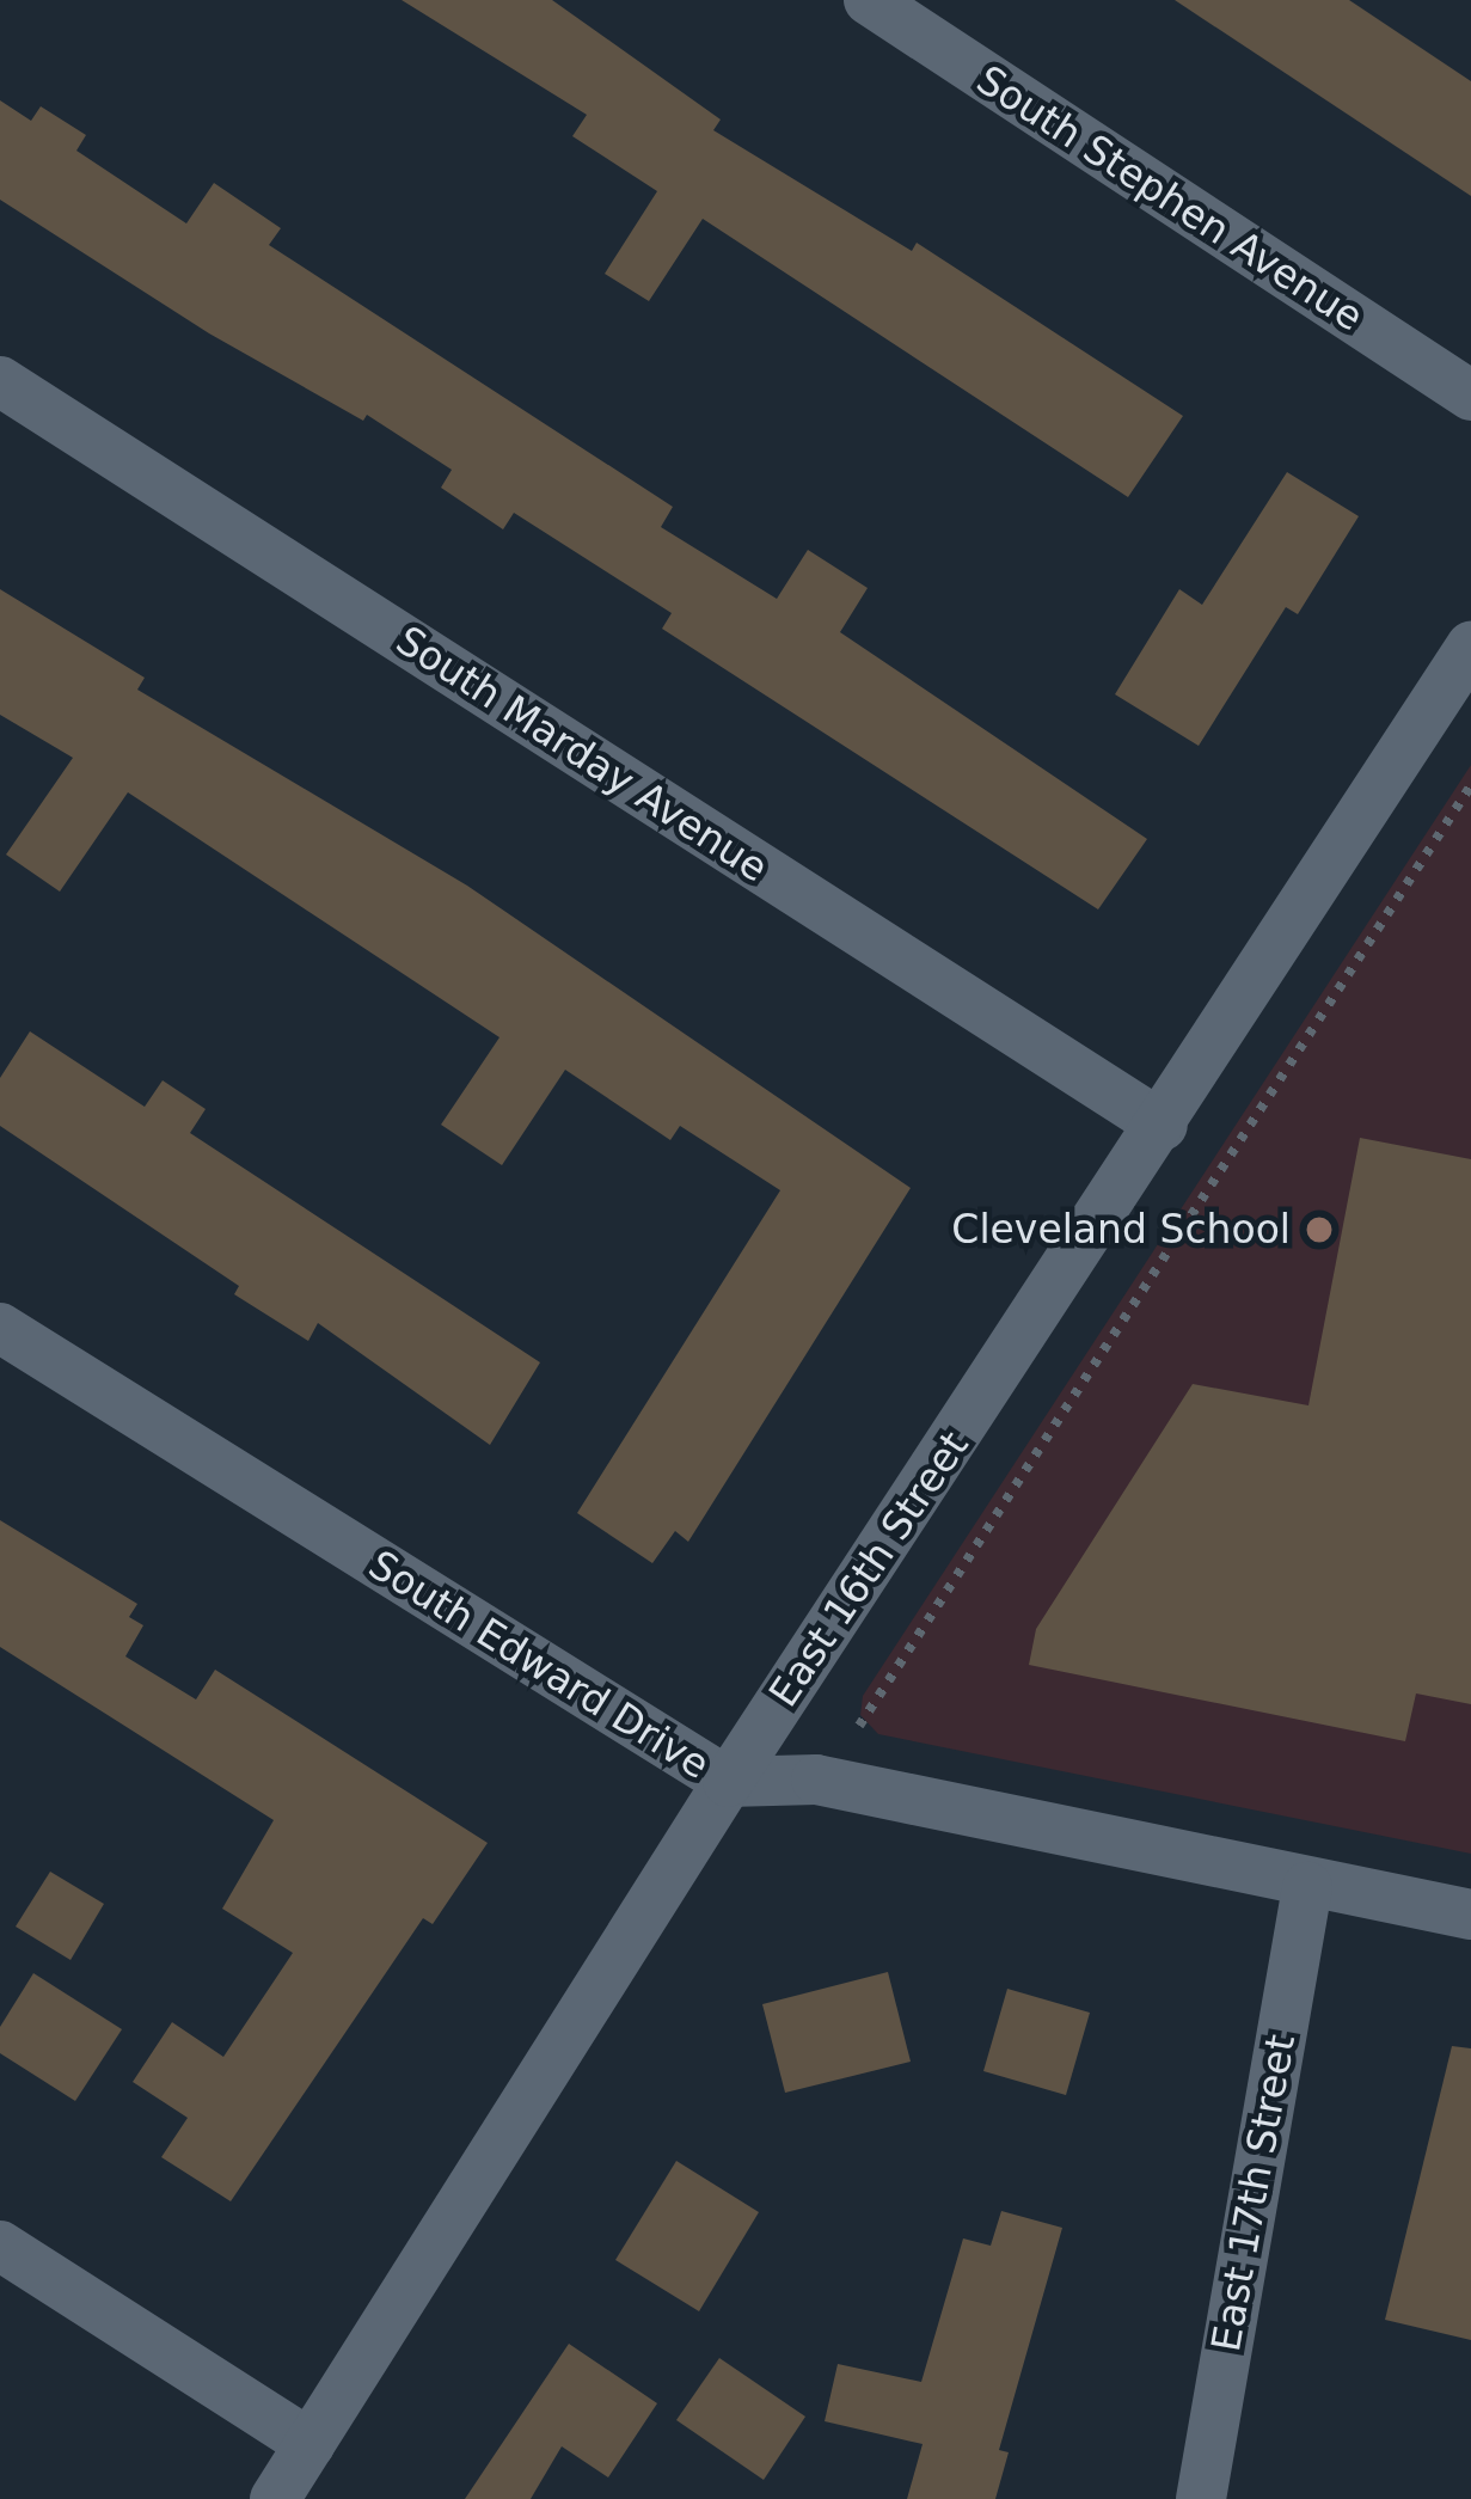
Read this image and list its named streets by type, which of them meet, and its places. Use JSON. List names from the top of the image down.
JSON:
{
  "streets": {
    "street": [
      "South Stephen Avenue",
      "South Marday Avenue",
      "East 16th Street",
      "South Edward Drive",
      "East 17th Street"
    ]
  },
  "crossings": [
    ["South Marday Avenue", "East 16th Street"],
    ["East 16th Street", "South Edward Drive"],
    ["South Edward Drive", "East 17th Street"]
  ],
  "places": ["Cleveland School"]
}
